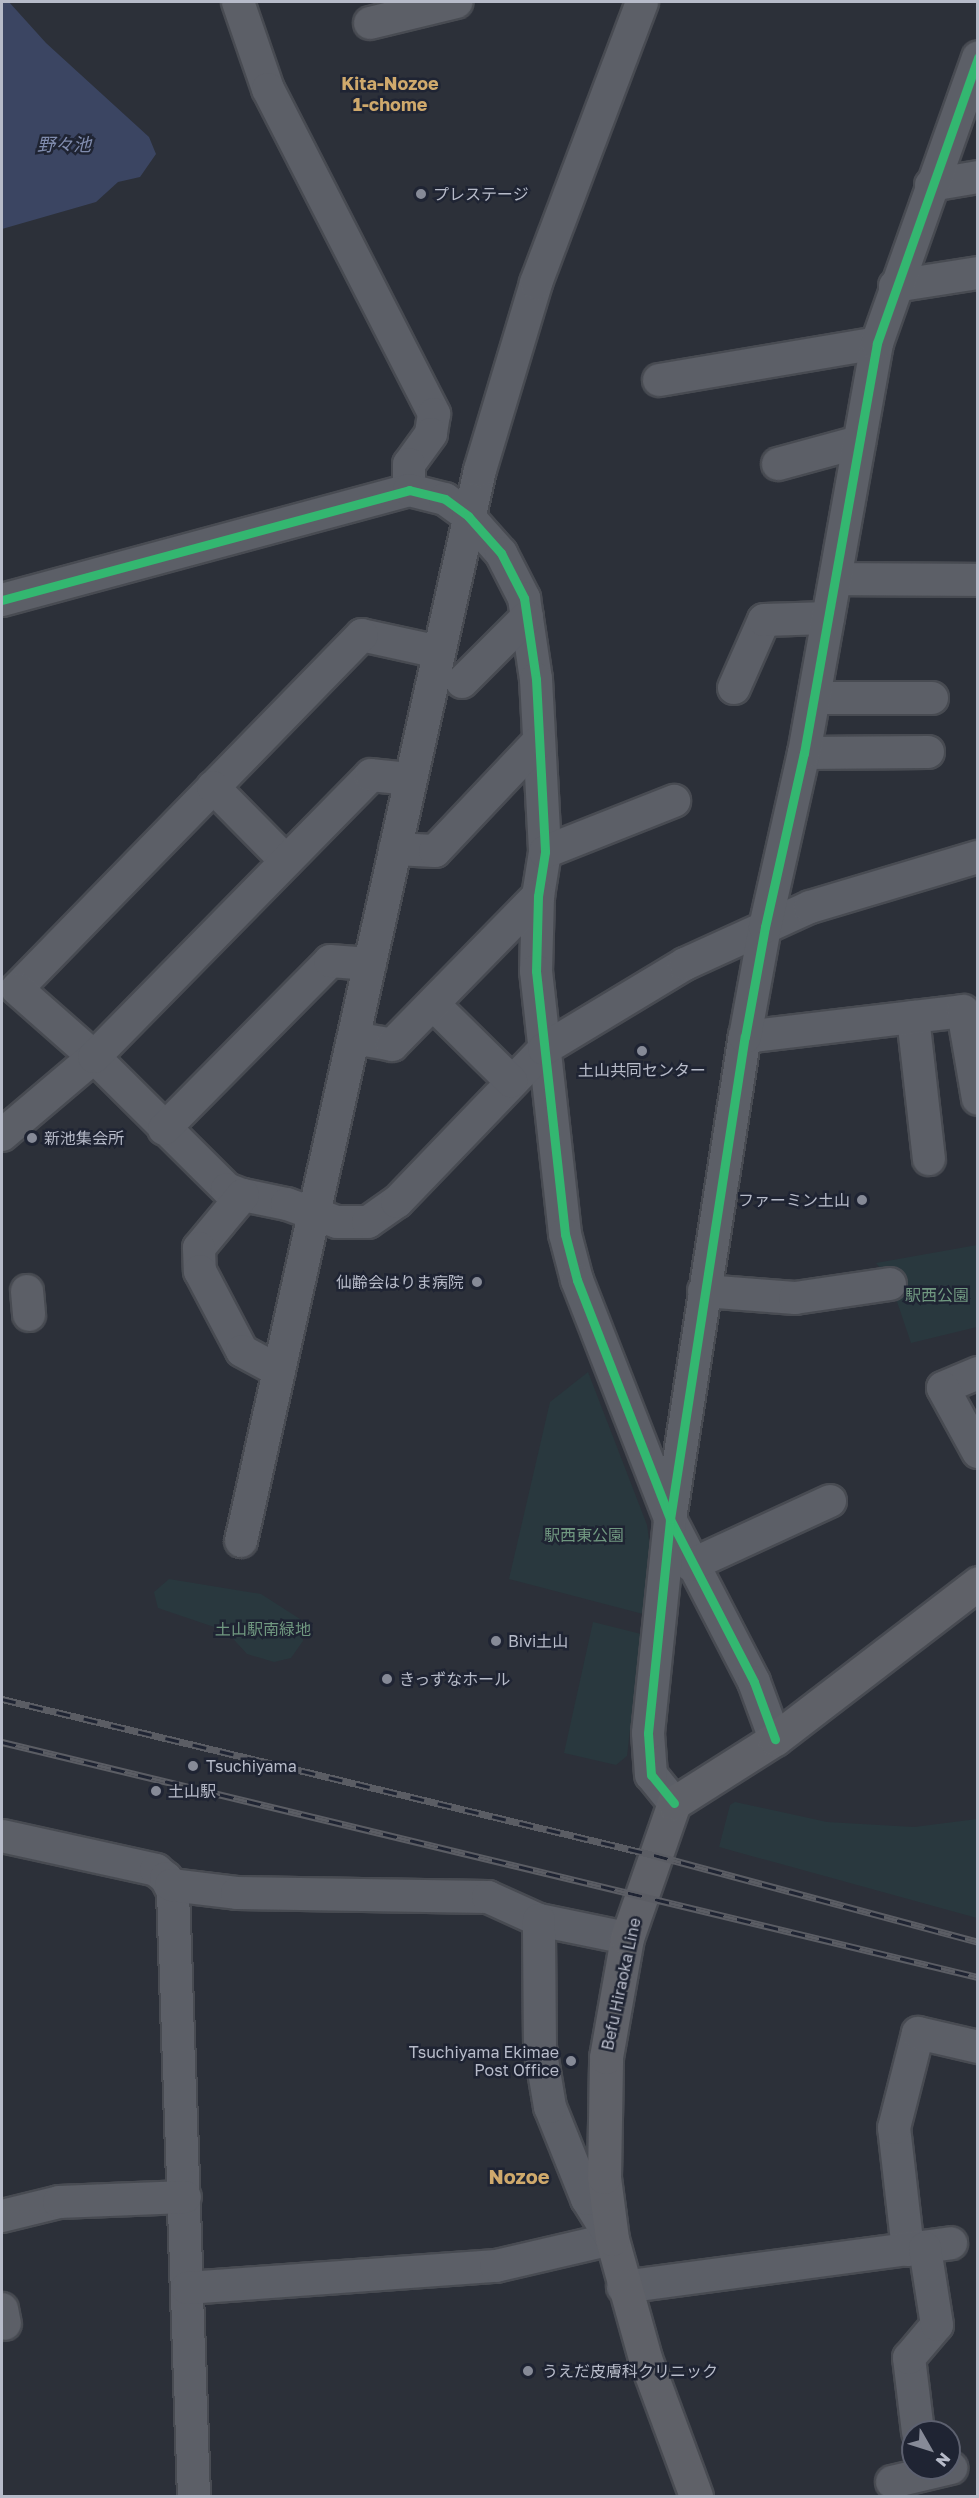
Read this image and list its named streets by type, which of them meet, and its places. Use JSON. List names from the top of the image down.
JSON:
{
  "streets": {
    "main road": ["Befu Hiraoka Line"]
  },
  "districts": ["Kita-Nozoe 1-chome", "Nozoe"],
  "water": ["野々池"],
  "parks": ["駅西公園", "駅西東公園", "土山駅南緑地"],
  "places": [
    "プレステージ",
    "土山共同センター",
    "新池集会所",
    "ファーミン土山",
    "仙齢会はりま病院",
    "Bivi土山",
    "きっずなホール",
    "Tsuchiyama",
    "土山駅",
    "Tsuchiyama Ekimae Post Office",
    "うえだ皮膚科クリニック"
  ],
  "north": "bottom right"
}
